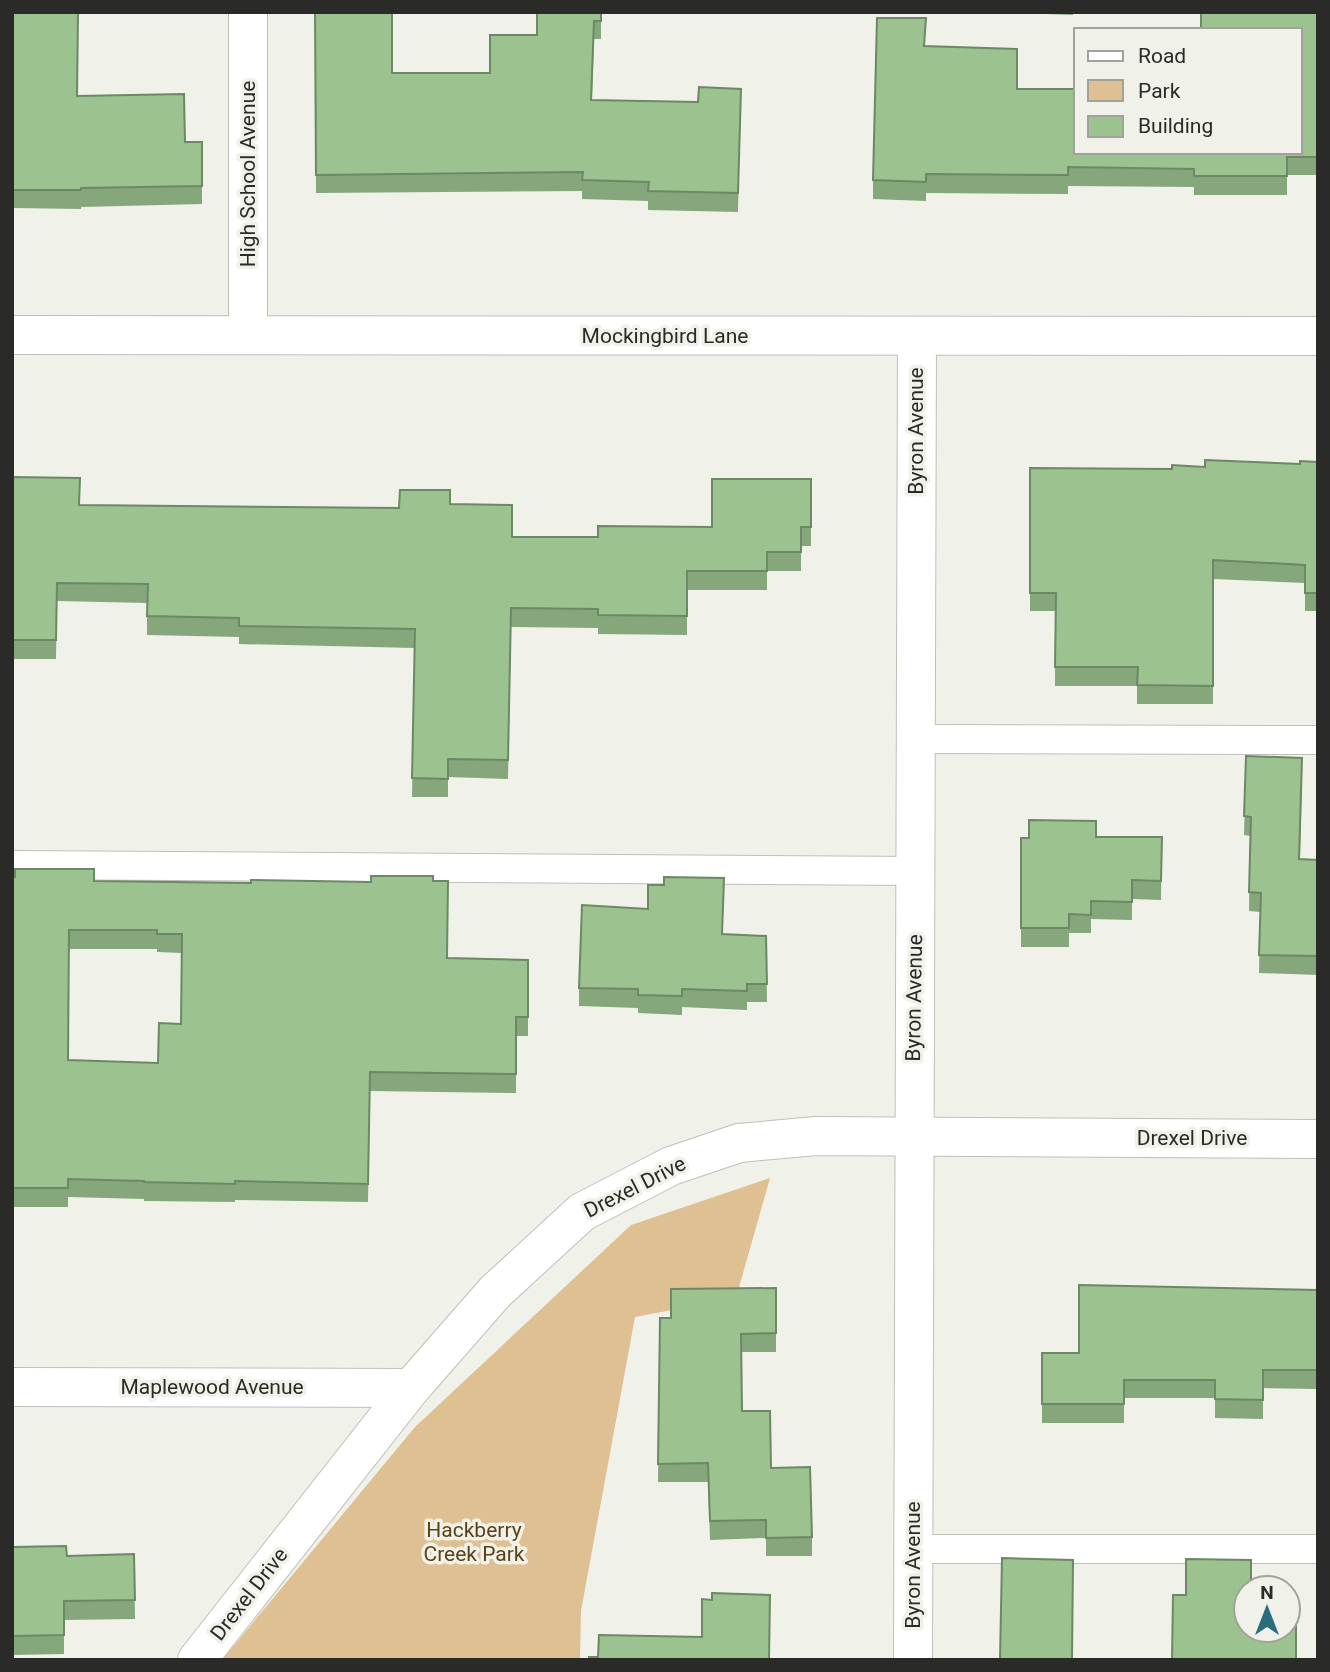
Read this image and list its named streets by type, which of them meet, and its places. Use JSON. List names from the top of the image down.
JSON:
{
  "streets": {
    "street": [
      "High School Avenue",
      "Mockingbird Lane",
      "Byron Avenue",
      "Drexel Drive",
      "Maplewood Avenue"
    ]
  },
  "crossings": [
    ["High School Avenue", "Mockingbird Lane"],
    ["Mockingbird Lane", "Byron Avenue"],
    ["Byron Avenue", "Drexel Drive"],
    ["Drexel Drive", "Maplewood Avenue"]
  ],
  "parks": ["Hackberry Creek Park"],
  "legend": ["Road", "Park", "Building"],
  "north": "top"
}
